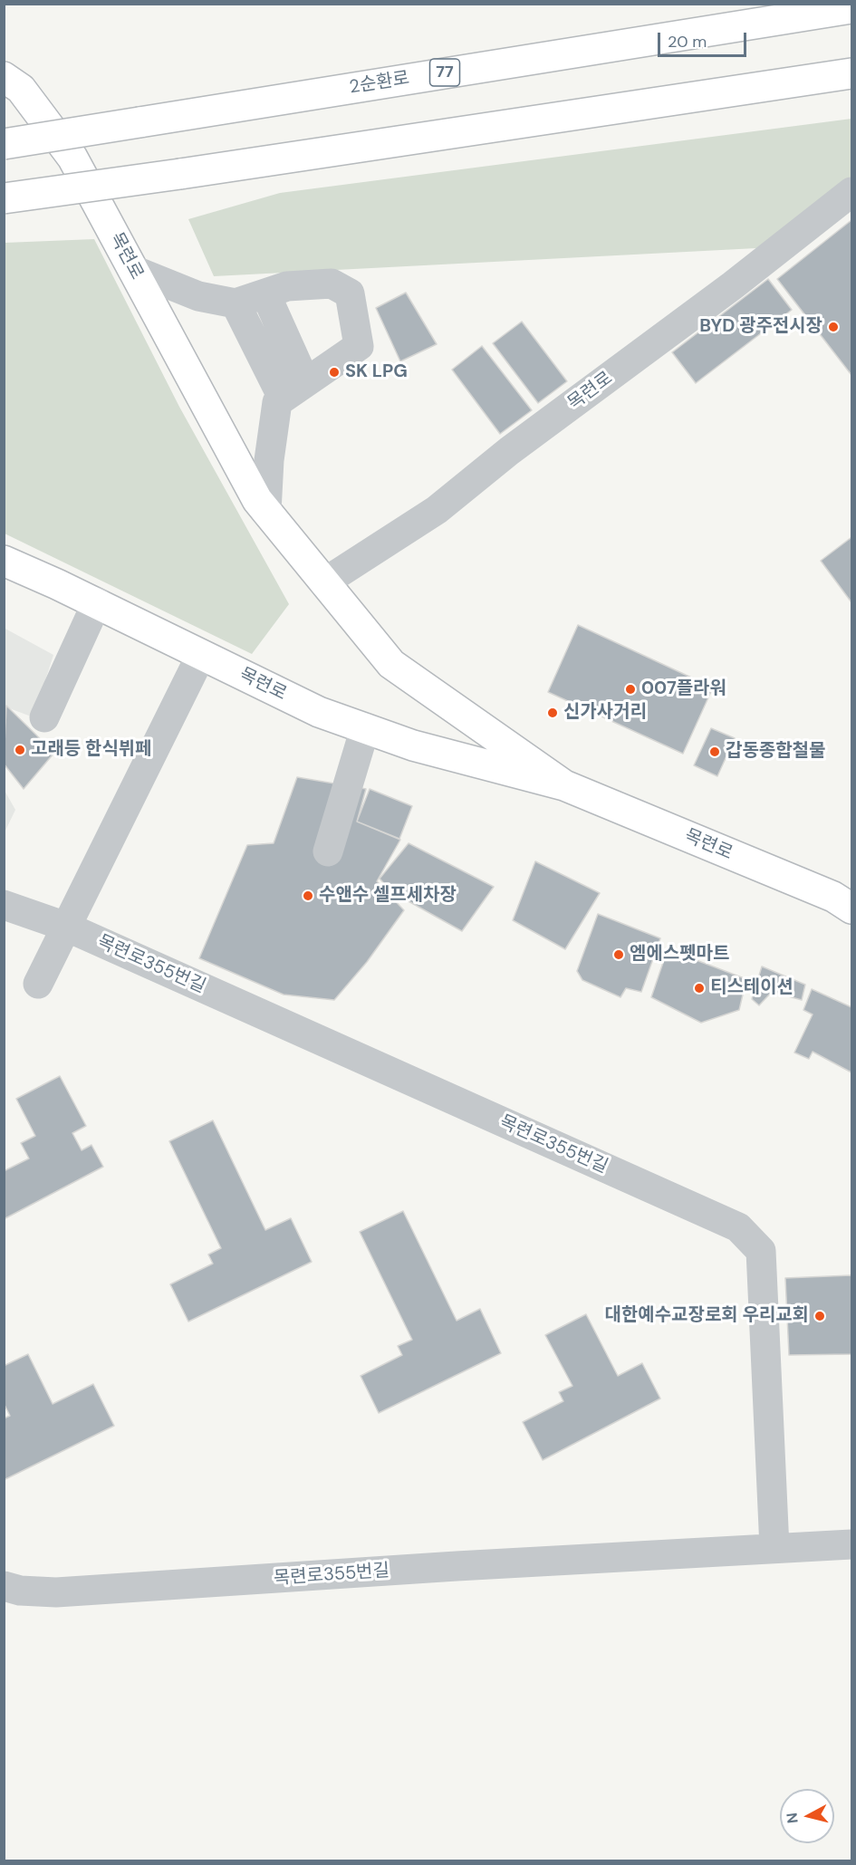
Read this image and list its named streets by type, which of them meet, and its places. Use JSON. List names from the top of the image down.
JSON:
{
  "streets": {
    "main road": ["77", "2순환로", "목련로"],
    "street": ["목련로355번길"]
  },
  "places": [
    "BYD 광주전시장",
    "SK LPG",
    "007플라워",
    "신가사거리",
    "고래등 한식뷔페",
    "갑동종합철물",
    "수앤수 셀프세차장",
    "엠에스펫마트",
    "티스테이션",
    "대한예수교장로회 우리교회"
  ],
  "scale_bar": "20 m",
  "north": "left"
}
